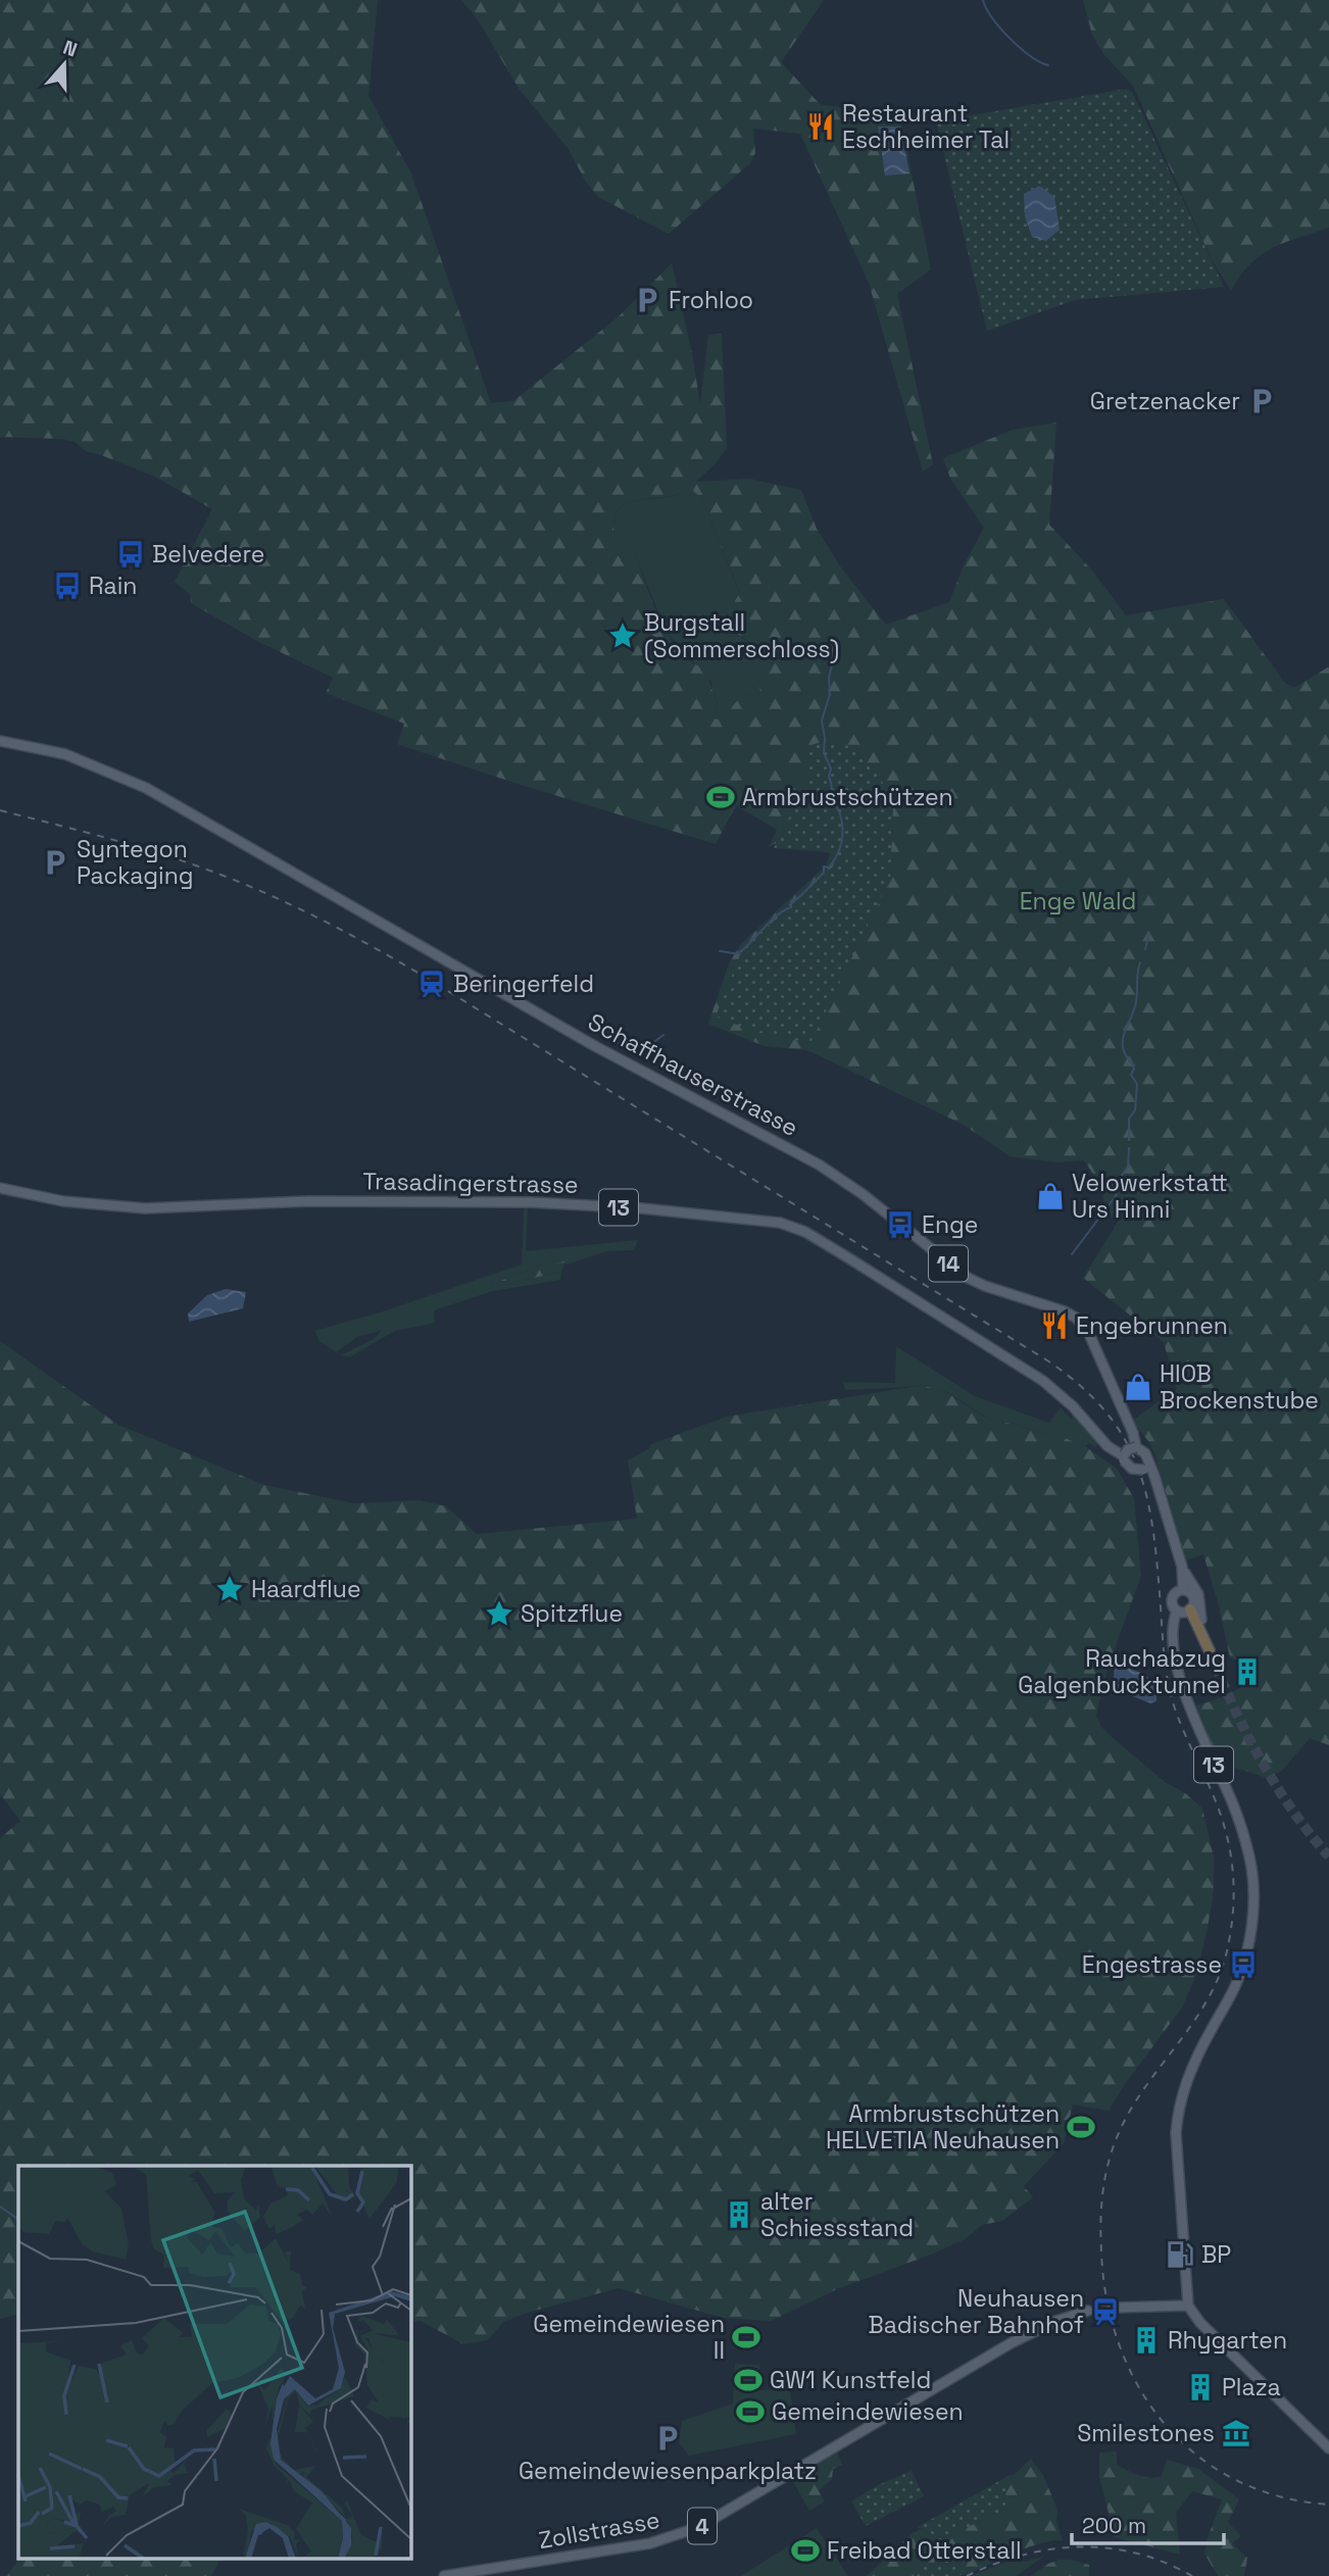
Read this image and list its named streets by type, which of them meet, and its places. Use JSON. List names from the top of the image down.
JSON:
{
  "streets": {
    "main road": [
      "Schaffhauserstrasse",
      "Trasadingerstrasse",
      "13",
      "14",
      "4",
      "Zollstrasse"
    ]
  },
  "crossings": [
    ["Schaffhauserstrasse", "Trasadingerstrasse"],
    ["Schaffhauserstrasse", "13"],
    ["Trasadingerstrasse", "13"]
  ],
  "parks": ["Enge Wald"],
  "places": {
    "restaurant": ["Restaurant Eschheimer Tal", "Engebrunnen"],
    "parking": [
      "Frohloo",
      "Gretzenacker",
      "Syntegon Packaging",
      "Gemeindewiesenparkplatz"
    ],
    "bus stop": [
      "Belvedere",
      "Rain",
      "Enge",
      "Engestrasse"
    ],
    "place": ["Burgstall (Sommerschloss)", "Haardflue", "Spitzflue"],
    "sports": [
      "Armbrustschützen",
      "Armbrustschützen HELVETIA Neuhausen",
      "Gemeindewiesen II",
      "GW1 Kunstfeld",
      "Gemeindewiesen",
      "Freibad Otterstall"
    ],
    "station": ["Beringerfeld", "Neuhausen Badischer Bahnhof"],
    "shop": ["Velowerkstatt Urs Hinni", "HIOB Brockenstube"],
    "building": [
      "Rauchabzug Galgenbucktunnel",
      "alter Schiessstand",
      "Rhygarten",
      "Plaza"
    ],
    "fuel station": ["BP"],
    "museum": ["Smilestones"]
  },
  "scale_bar": "200 m",
  "north": "top"
}
